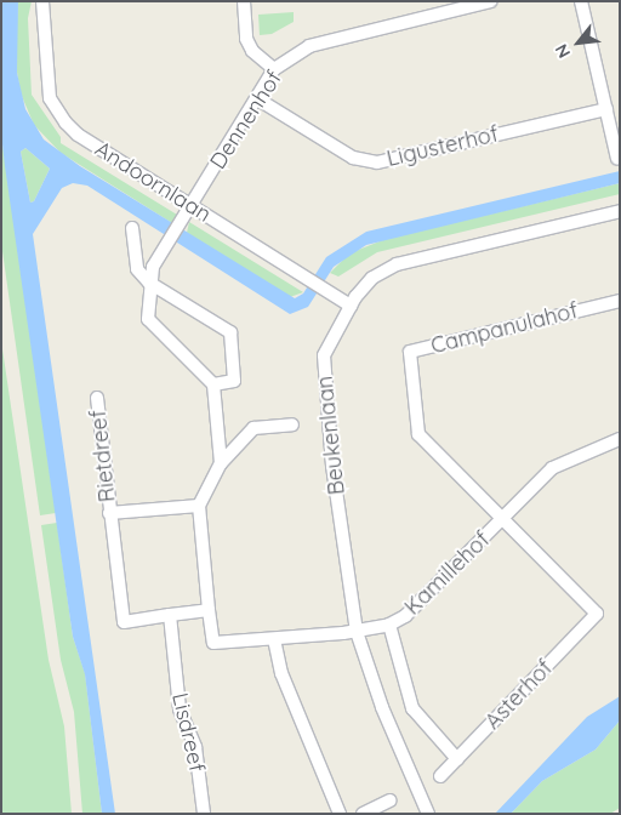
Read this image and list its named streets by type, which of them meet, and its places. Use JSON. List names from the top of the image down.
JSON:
{
  "streets": {
    "street": [
      "Dennenhof",
      "Ligusterhof",
      "Andoornlaan",
      "Campanulahof",
      "Beukenlaan",
      "Rietdreef",
      "Kamillehof",
      "Asterhof",
      "Lisdreef"
    ]
  },
  "crossings": [
    ["Dennenhof", "Ligusterhof"],
    ["Dennenhof", "Andoornlaan"],
    ["Andoornlaan", "Beukenlaan"],
    ["Campanulahof", "Kamillehof"],
    ["Campanulahof", "Asterhof"],
    ["Beukenlaan", "Kamillehof"],
    ["Rietdreef", "Lisdreef"],
    ["Kamillehof", "Asterhof"]
  ],
  "north": "bottom left"
}
